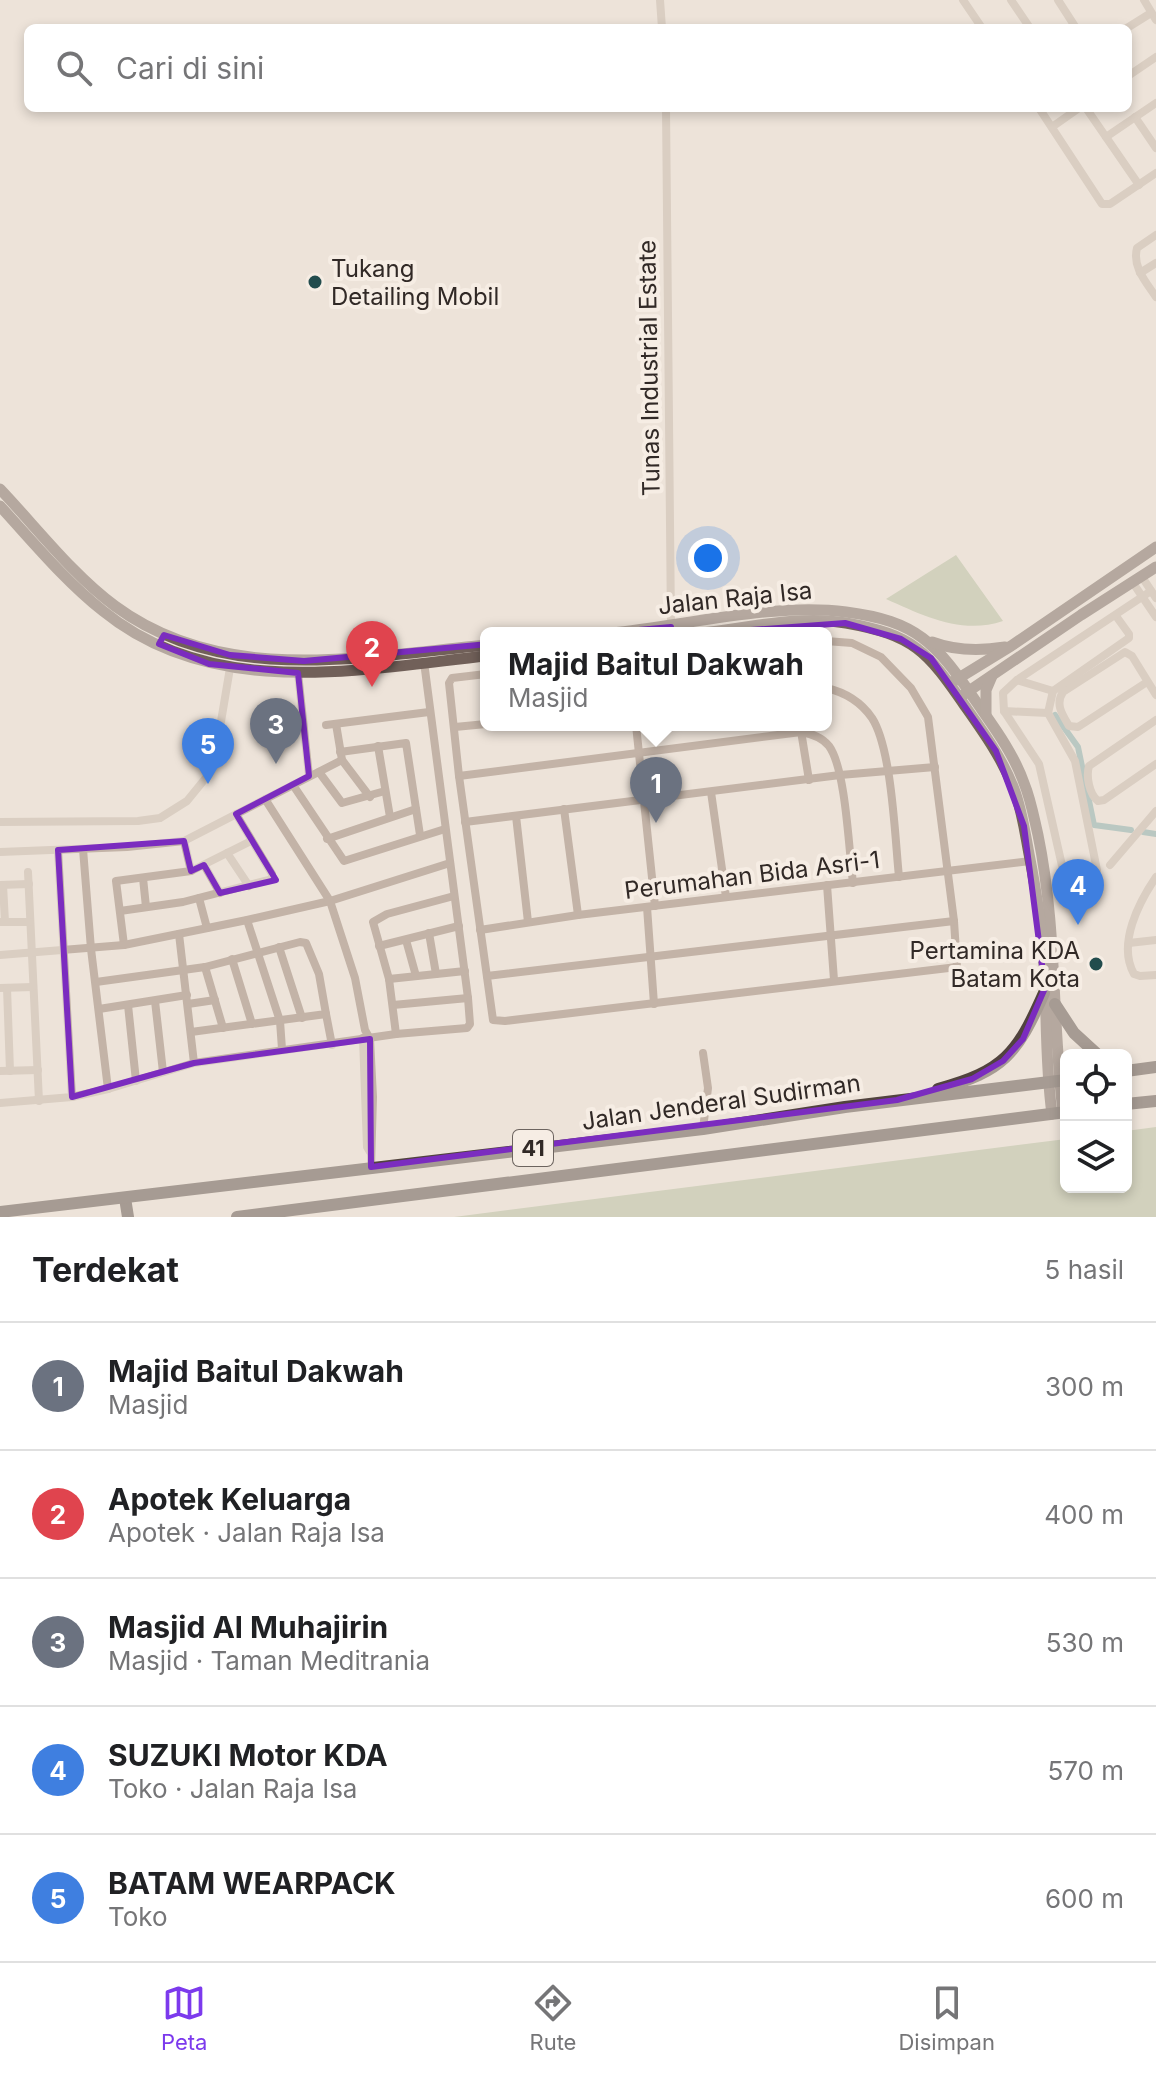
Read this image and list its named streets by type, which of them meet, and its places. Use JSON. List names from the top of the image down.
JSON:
{
  "streets": {
    "highway": ["Jalan Jenderal Sudirman", "41"],
    "main road": ["Jalan Raja Isa"],
    "street": ["Tunas Industrial Estate", "Perumahan Bida Asri-1"]
  },
  "crossings": [
    ["Jalan Raja Isa", "Perumahan Bida Asri-1"],
    ["Jalan Raja Isa", "Jalan Jenderal Sudirman"],
    ["Jalan Raja Isa", "41"]
  ],
  "places": ["Tukang Detailing Mobil", "Pertamina KDA Batam Kota"],
  "page": {
    "search": "Cari di sini",
    "pins": [
      "2",
      "3",
      "5",
      "1",
      "4"
    ],
    "popup": ["Majid Baitul Dakwah", "Masjid"],
    "heading": ["Terdekat", "5 hasil"],
    "list": [
      {
        "mark": "1",
        "name": "Majid Baitul Dakwah",
        "note": "Masjid",
        "value": "300 m"
      },
      {
        "mark": "2",
        "name": "Apotek Keluarga",
        "note": "Apotek · Jalan Raja Isa",
        "value": "400 m"
      },
      {
        "mark": "3",
        "name": "Masjid Al Muhajirin",
        "note": "Masjid · Taman Meditrania",
        "value": "530 m"
      },
      {
        "mark": "4",
        "name": "SUZUKI Motor KDA",
        "note": "Toko · Jalan Raja Isa",
        "value": "570 m"
      },
      {
        "mark": "5",
        "name": "BATAM WEARPACK",
        "note": "Toko",
        "value": "600 m"
      }
    ],
    "nav": ["Peta", "Rute", "Disimpan"]
  }
}
